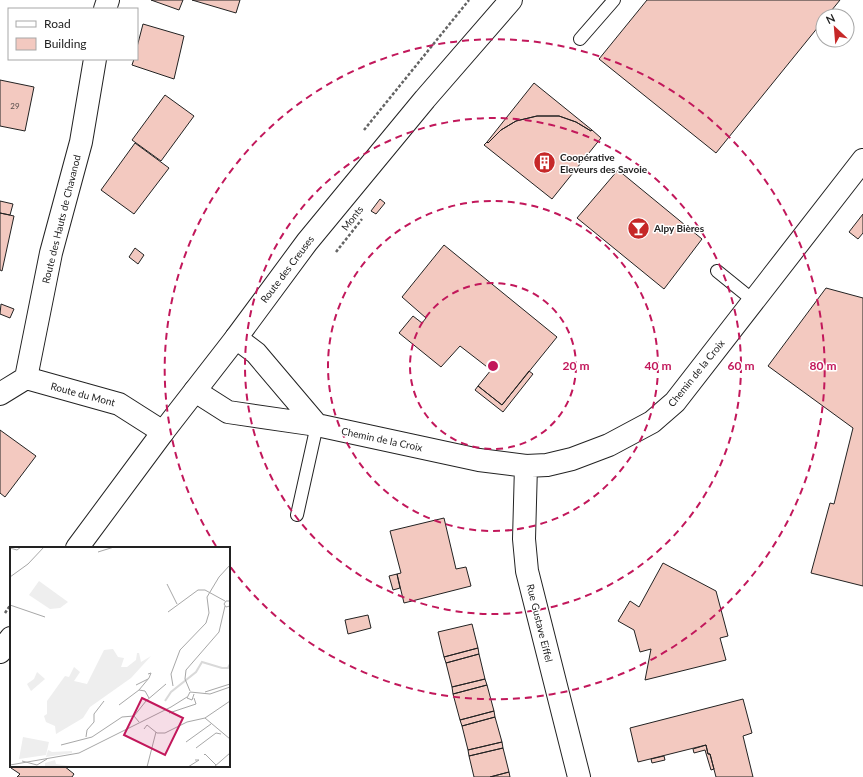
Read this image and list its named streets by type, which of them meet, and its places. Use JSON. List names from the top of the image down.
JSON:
{
  "streets": {
    "street": [
      "Route des Hauts de Chavanod",
      "Route des Creuses",
      "Chemin de la Croix",
      "Route du Mont",
      "Rue Gustave Eiffel"
    ],
    "path": ["Monts"]
  },
  "crossings": [
    ["Route des Hauts de Chavanod", "Route du Mont"],
    ["Route des Creuses", "Chemin de la Croix"],
    ["Route des Creuses", "Route du Mont"],
    ["Chemin de la Croix", "Rue Gustave Eiffel"]
  ],
  "places": {
    "building": ["Coopérative Eleveurs des Savoie"],
    "bar": ["Alpy Bières"]
  },
  "house_numbers": ["29"],
  "legend": ["Road", "Building"],
  "north": "top left",
  "rings": [
    "20 m",
    "40 m",
    "60 m",
    "80 m"
  ]
}
